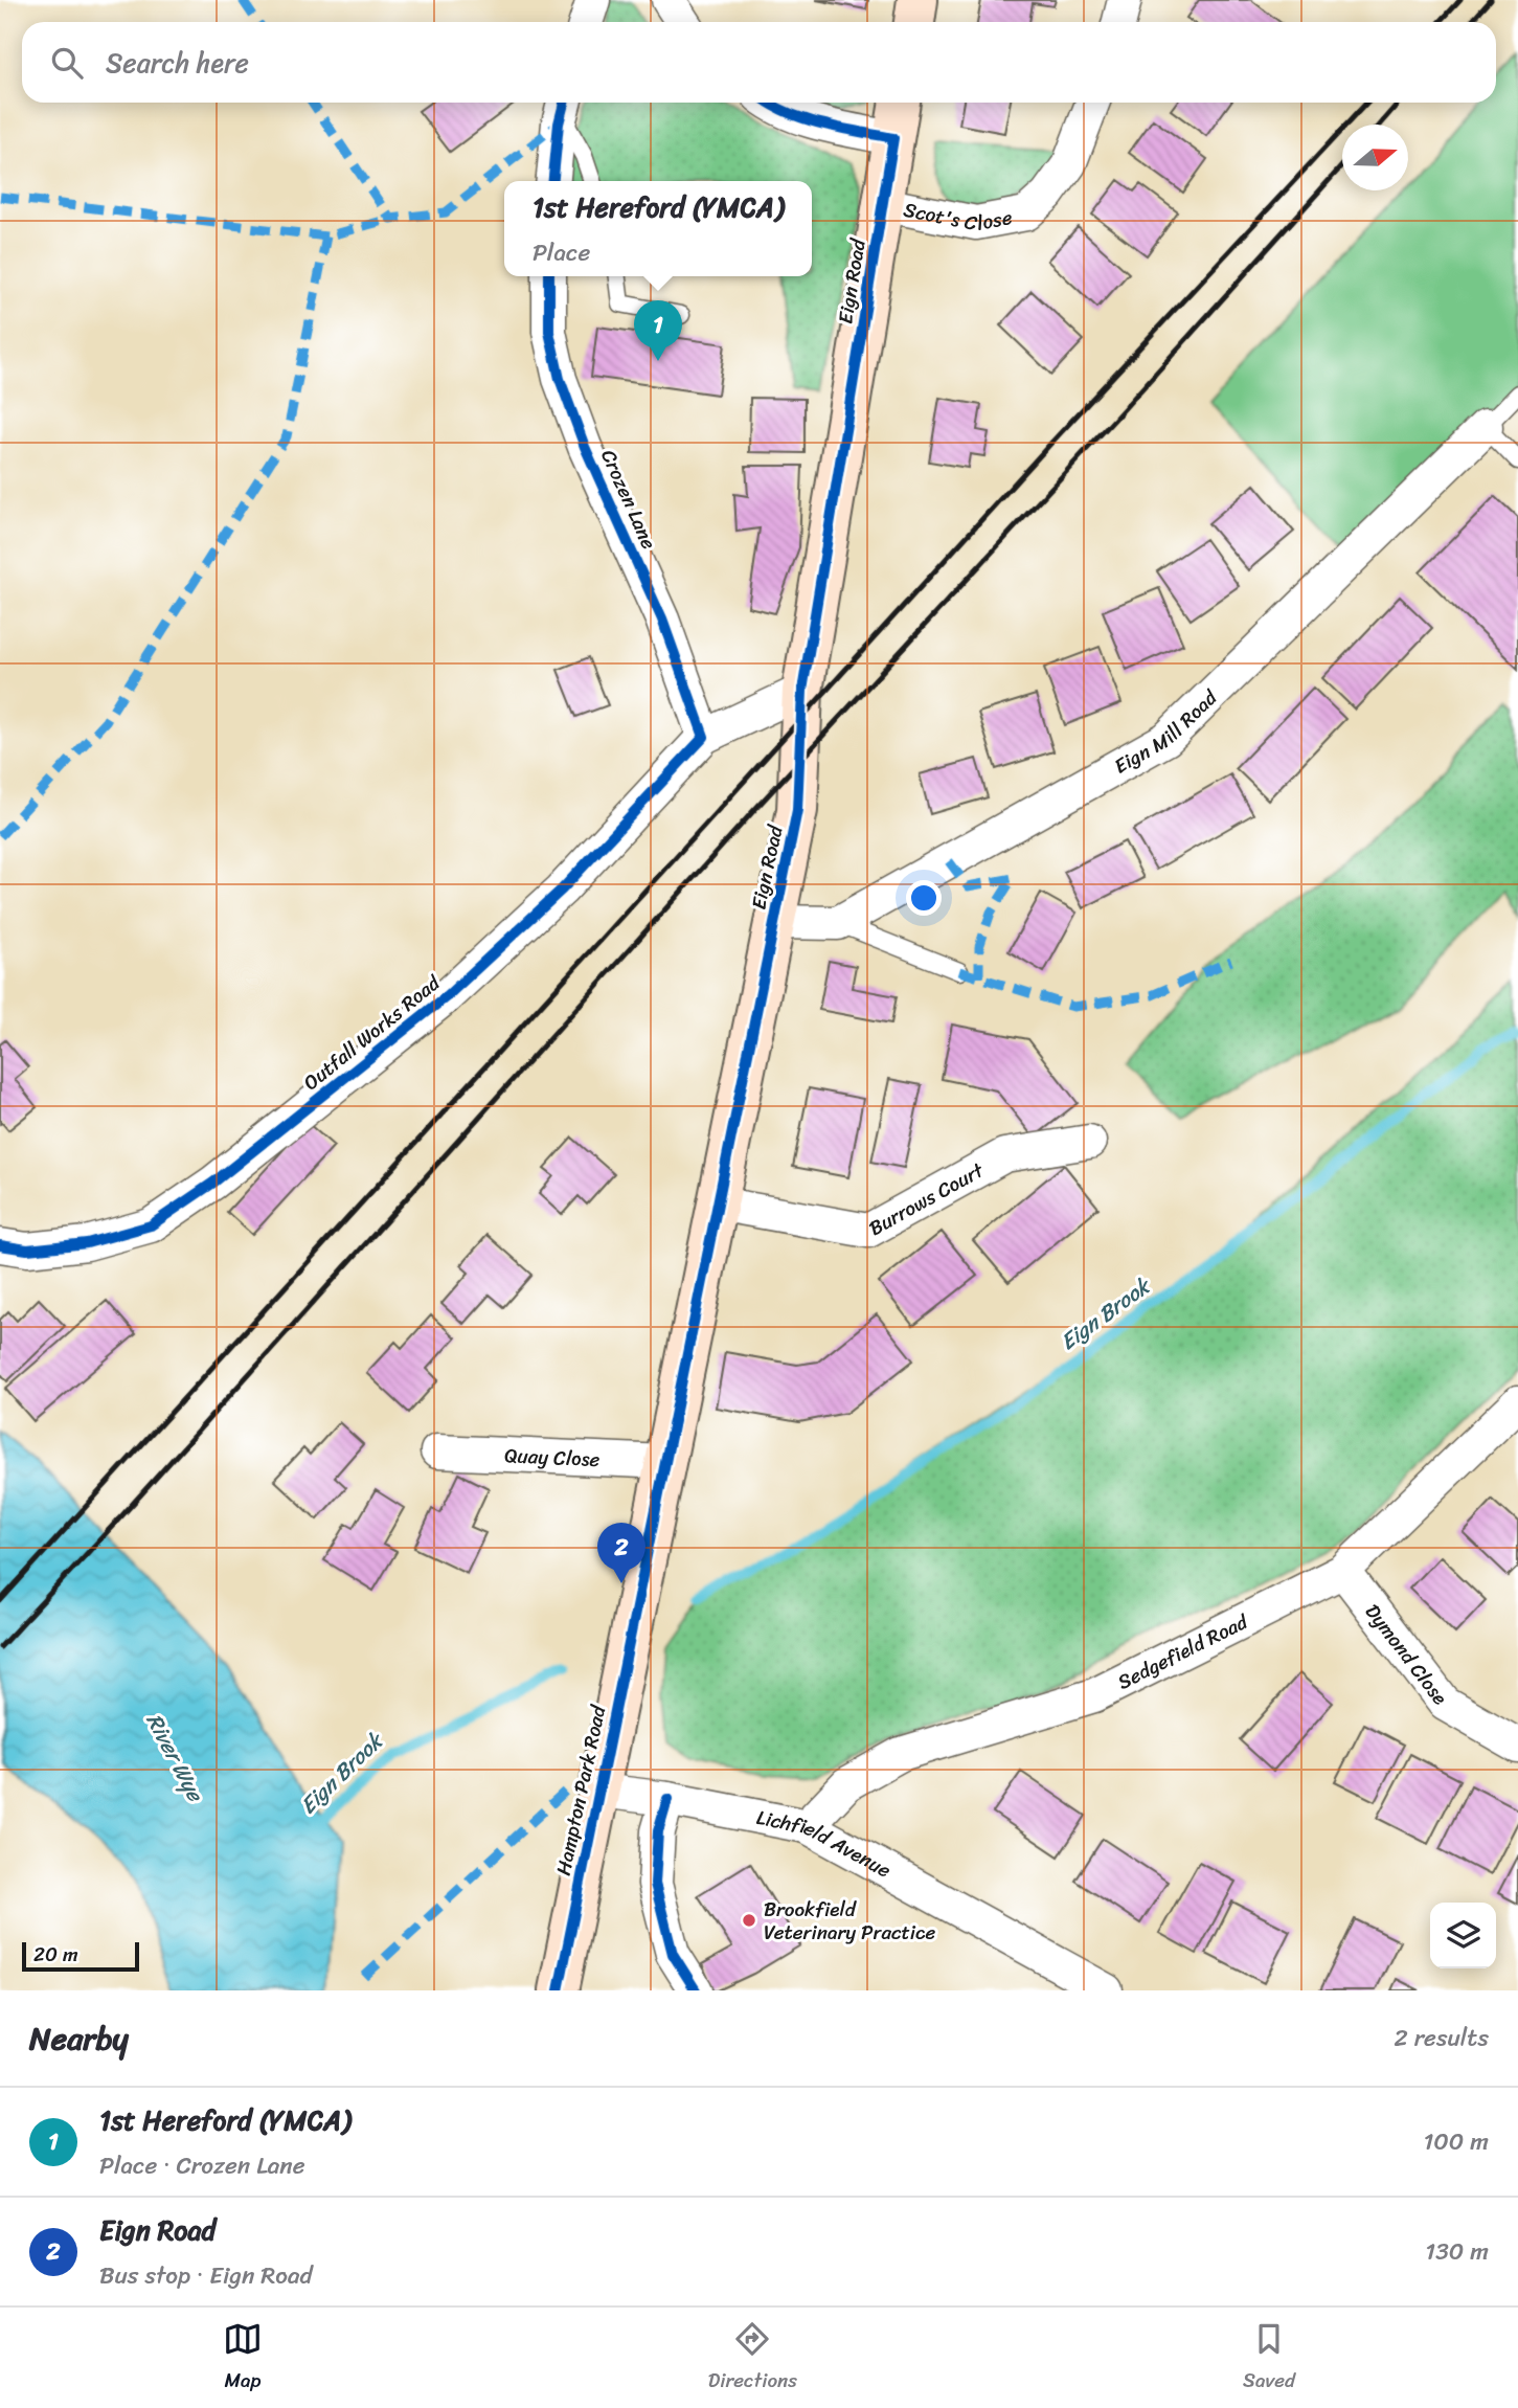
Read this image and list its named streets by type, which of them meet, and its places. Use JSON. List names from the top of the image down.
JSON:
{
  "streets": {
    "main road": ["Eign Road", "Hampton Park Road"],
    "street": [
      "Scot's Close",
      "Crozen Lane",
      "Eign Mill Road",
      "Outfall Works Road",
      "Burrows Court",
      "Quay Close",
      "Sedgefield Road",
      "Dymond Close",
      "Lichfield Avenue"
    ]
  },
  "crossings": [
    ["Scot's Close", "Eign Road"],
    ["Eign Road", "Outfall Works Road"],
    ["Eign Road", "Burrows Court"],
    ["Eign Road", "Quay Close"],
    ["Eign Road", "Hampton Park Road"],
    ["Crozen Lane", "Outfall Works Road"],
    ["Sedgefield Road", "Dymond Close"],
    ["Sedgefield Road", "Lichfield Avenue"],
    ["Hampton Park Road", "Lichfield Avenue"]
  ],
  "water": ["Eign Brook", "River Wye"],
  "places": ["Brookfield Veterinary Practice"],
  "scale_bar": "20 m",
  "north": "right",
  "page": {
    "search": "Search here",
    "popup": ["1st Hereford (YMCA)", "Place"],
    "pins": ["1", "2"],
    "scale": "20 m",
    "heading": ["Nearby", "2 results"],
    "list": [
      {
        "mark": "1",
        "name": "1st Hereford (YMCA)",
        "note": "Place · Crozen Lane",
        "value": "100 m"
      },
      {
        "mark": "2",
        "name": "Eign Road",
        "note": "Bus stop · Eign Road",
        "value": "130 m"
      }
    ],
    "nav": ["Map", "Directions", "Saved"]
  }
}
